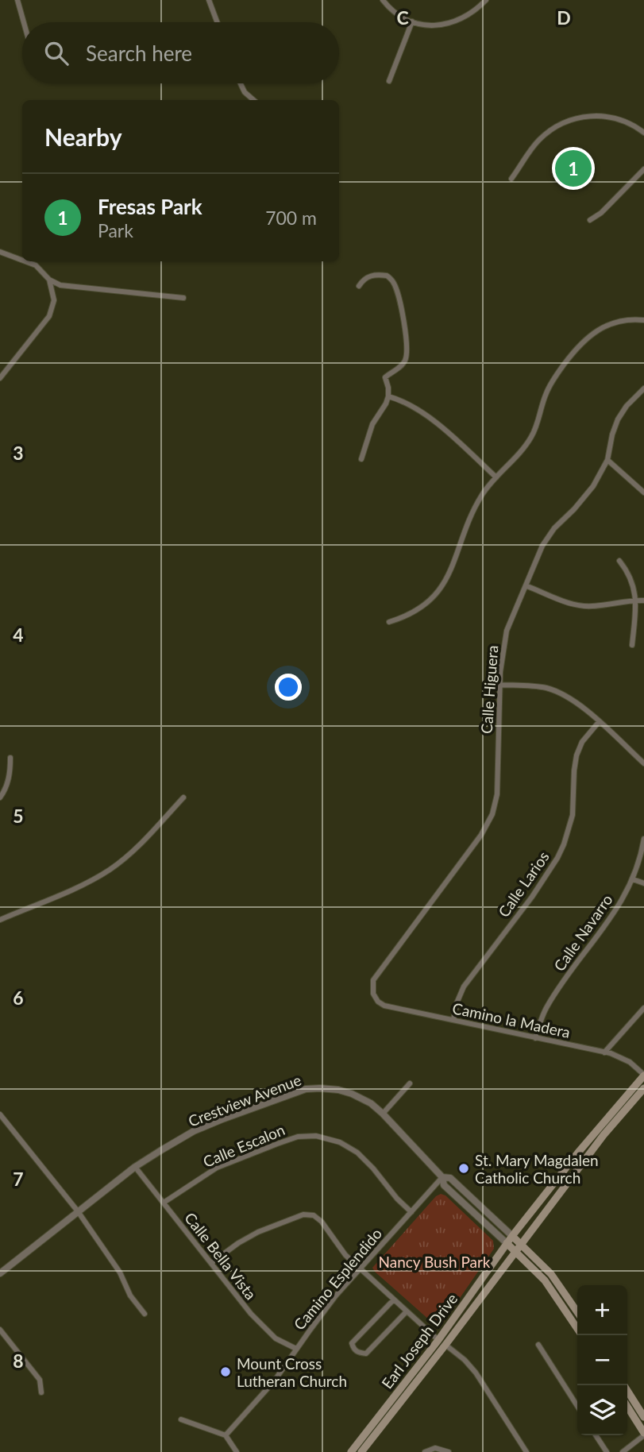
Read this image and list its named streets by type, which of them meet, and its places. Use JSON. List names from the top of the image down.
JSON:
{
  "streets": {
    "main road": ["Earl Joseph Drive"],
    "street": [
      "Calle Higuera",
      "Calle Larios",
      "Calle Navarro",
      "Camino la Madera",
      "Crestview Avenue",
      "Calle Escalon",
      "Calle Bella Vista",
      "Camino Esplendido"
    ]
  },
  "crossings": [
    ["Calle Higuera", "Camino la Madera"],
    ["Calle Larios", "Camino la Madera"],
    ["Calle Navarro", "Camino la Madera"],
    ["Camino la Madera", "Earl Joseph Drive"],
    ["Crestview Avenue", "Calle Bella Vista"],
    ["Crestview Avenue", "Camino Esplendido"],
    ["Crestview Avenue", "Earl Joseph Drive"],
    ["Calle Escalon", "Calle Bella Vista"],
    ["Calle Escalon", "Camino Esplendido"],
    ["Calle Bella Vista", "Camino Esplendido"]
  ],
  "parks": ["Nancy Bush Park"],
  "places": ["St. Mary Magdalen Catholic Church", "Mount Cross Lutheran Church"],
  "page": {
    "search": "Search here",
    "heading": "Nearby",
    "pins": "1",
    "list": [
      {
        "mark": "1",
        "name": "Fresas Park",
        "note": "Park",
        "value": "700 m"
      }
    ],
    "map_buttons": ["+", "−"]
  },
  "grid": {
    "columns": ["C", "D"],
    "rows": [
      "3",
      "4",
      "5",
      "6",
      "7",
      "8"
    ]
  }
}
